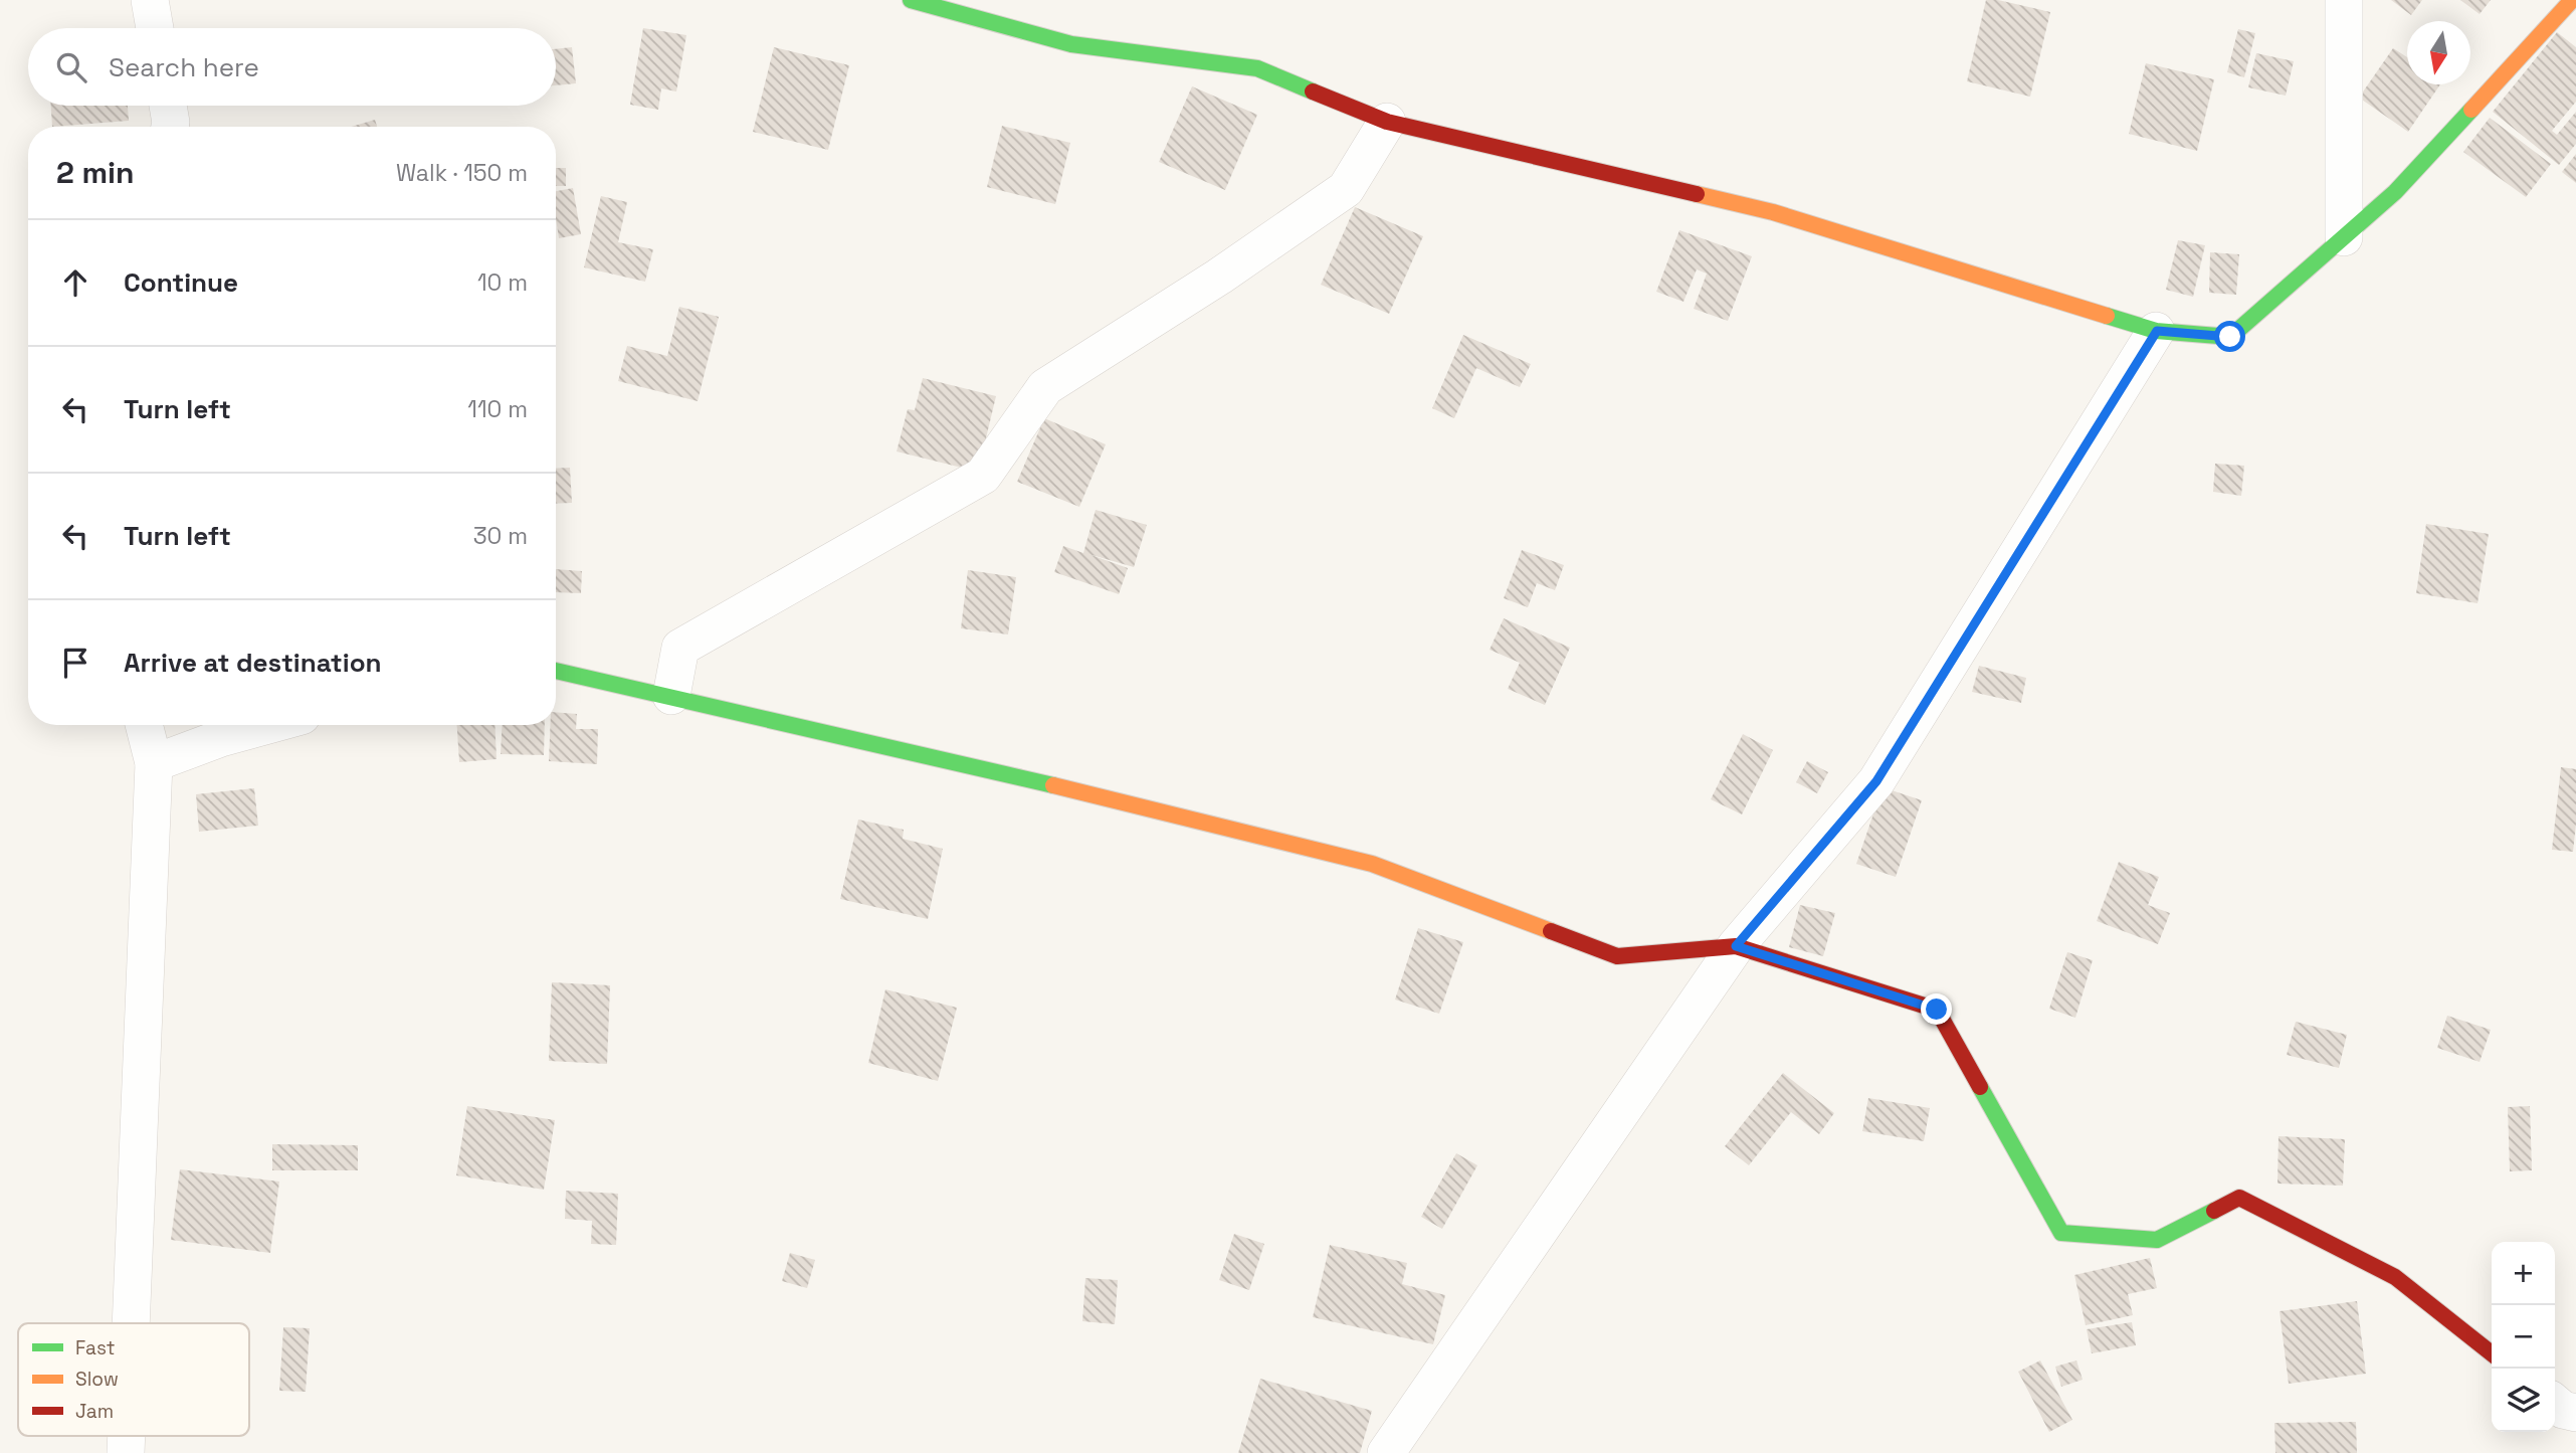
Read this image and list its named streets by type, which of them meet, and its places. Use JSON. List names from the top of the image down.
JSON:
{
  "legend": ["Fast", "Slow", "Jam"],
  "north": "bottom",
  "page": {
    "search": "Search here",
    "heading": ["2 min", "Walk · 150 m"],
    "list": [
      ["Continue", "10 m"],
      ["Turn left", "110 m"],
      ["Turn left", "30 m"],
      "Arrive at destination"
    ],
    "map_buttons": ["+", "−"]
  }
}
